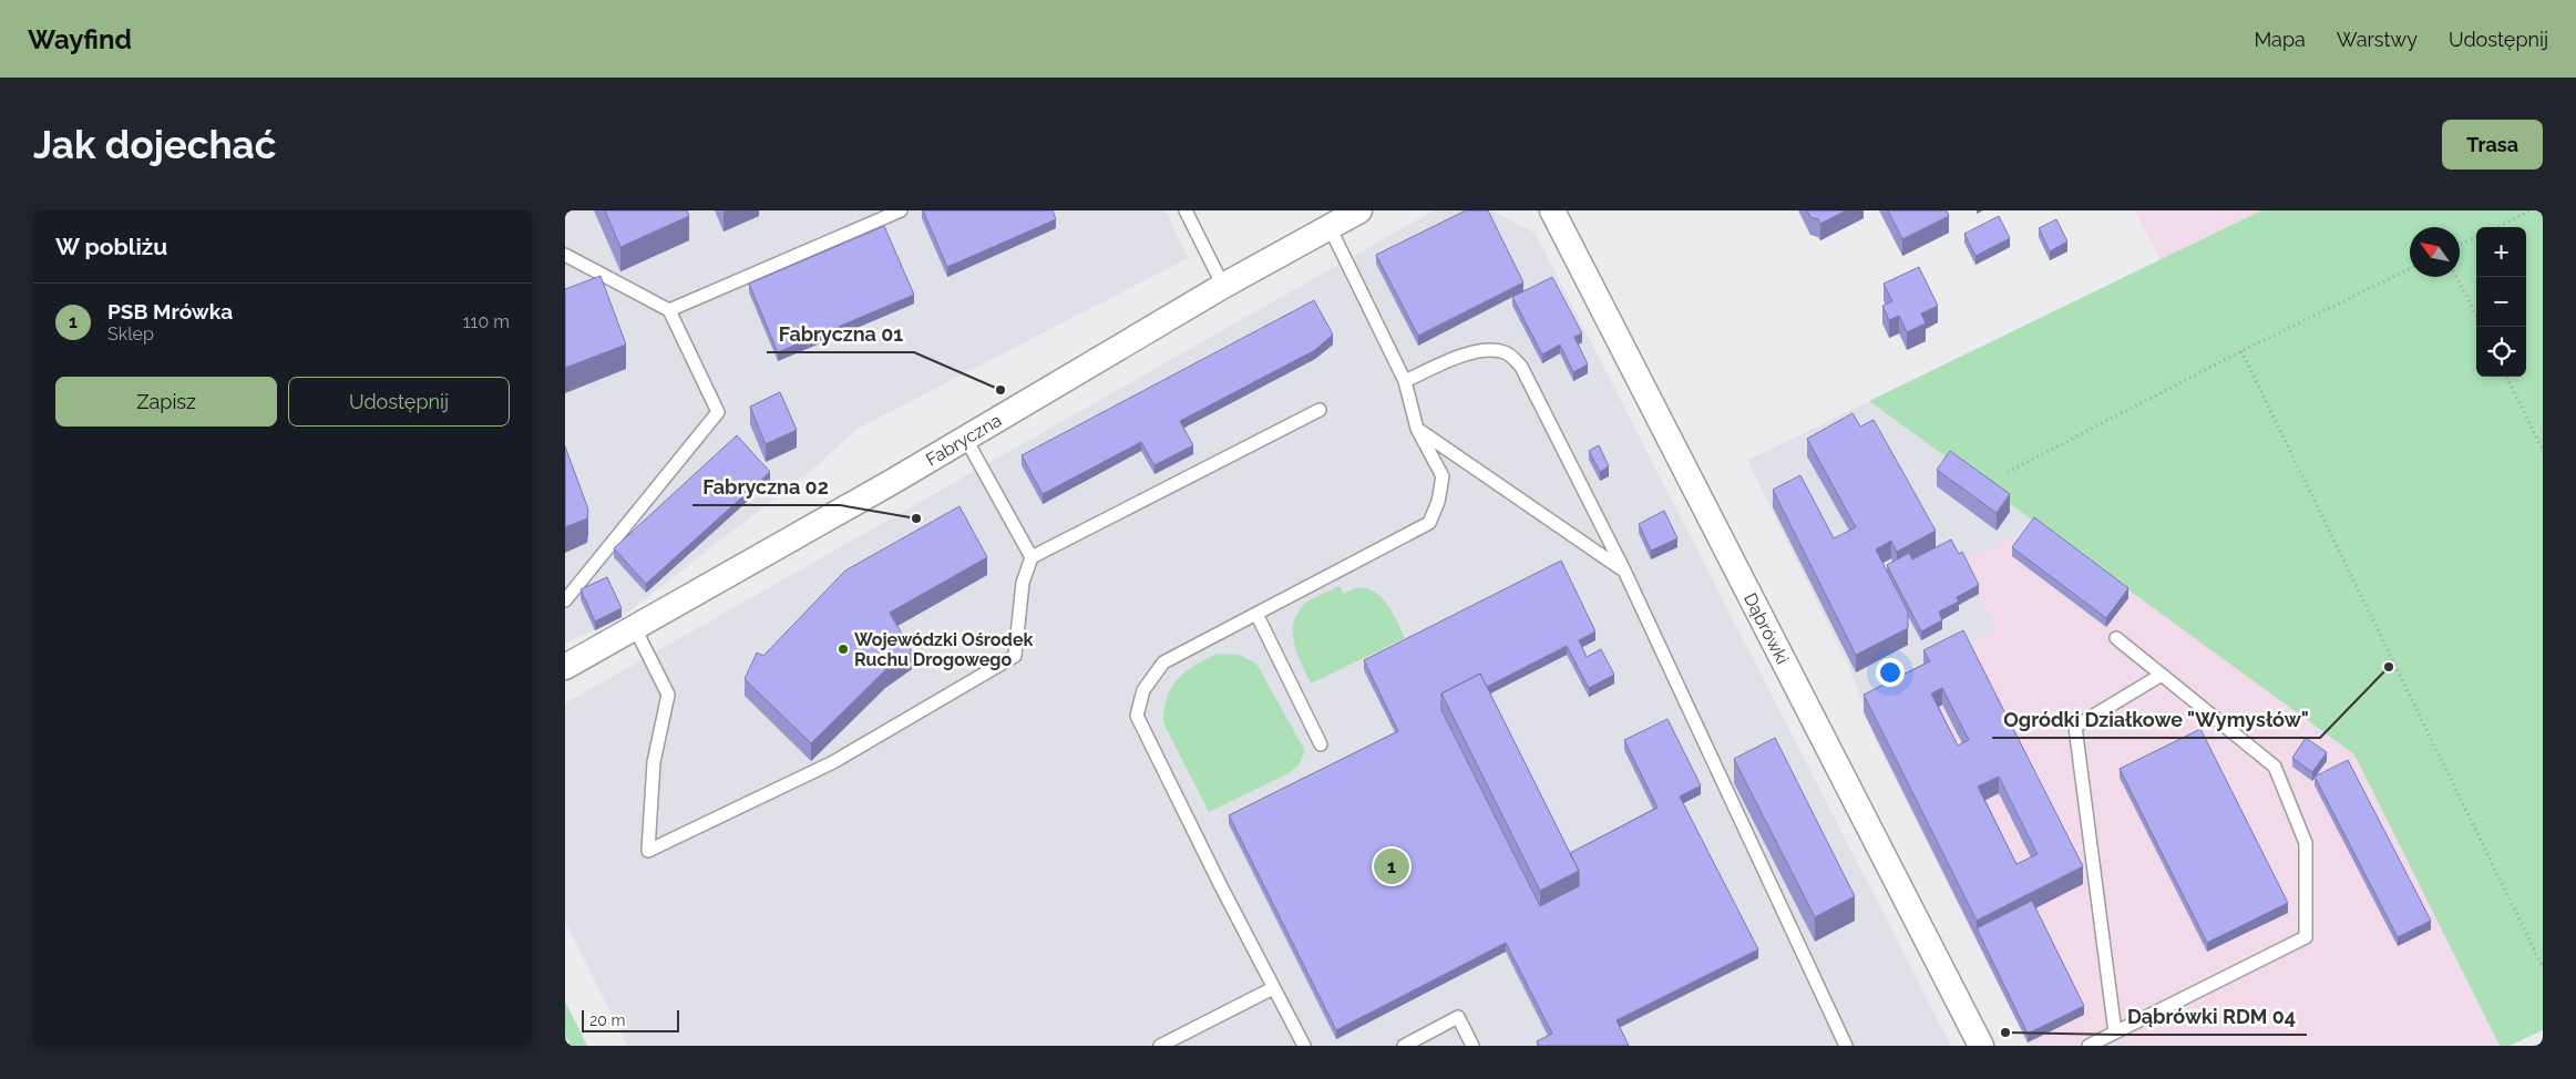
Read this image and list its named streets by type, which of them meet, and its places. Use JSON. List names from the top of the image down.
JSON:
{
  "streets": {
    "street": ["Fabryczna", "Dąbrówki"]
  },
  "places": [
    "Fabryczna 01",
    "Fabryczna 02",
    "Wojewódzki Ośrodek Ruchu Drogowego",
    "Ogródki Działkowe \"Wymysłów\"",
    "Dąbrówki RDM 04"
  ],
  "scale_bar": "20 m",
  "north": "top left",
  "page": {
    "header": "Wayfind",
    "nav": ["Mapa", "Warstwy", "Udostępnij"],
    "buttons": [
      "Trasa",
      ["Zapisz", "Udostępnij"]
    ],
    "title": "Jak dojechać",
    "heading": "W pobliżu",
    "map_buttons": ["+", "−"],
    "list": [
      {
        "mark": "1",
        "name": "PSB Mrówka",
        "note": "Sklep",
        "value": "110 m"
      }
    ],
    "pins": "1",
    "scale": "20 m"
  }
}
